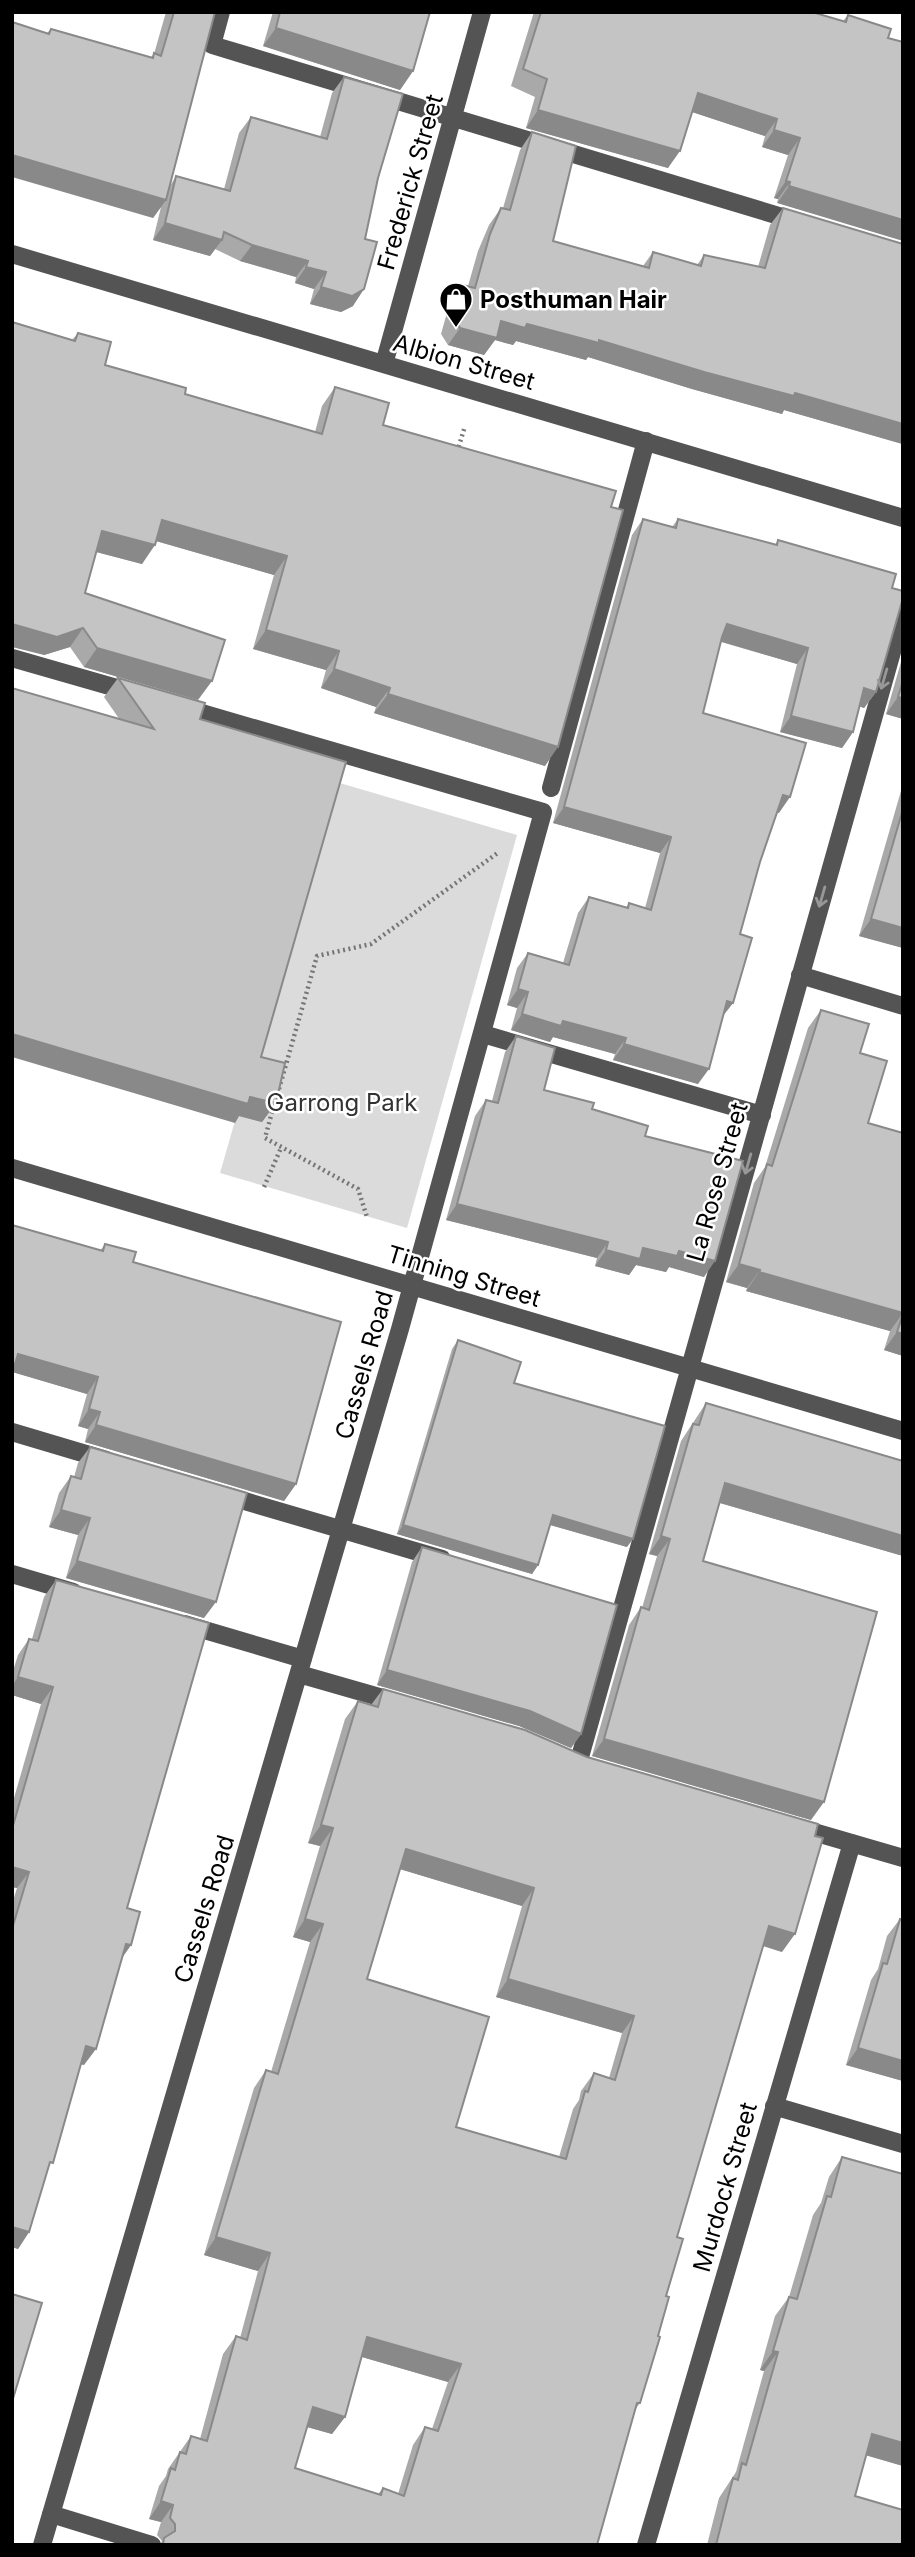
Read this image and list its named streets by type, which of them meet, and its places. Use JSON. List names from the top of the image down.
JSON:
{
  "streets": {
    "street": [
      "Frederick Street",
      "Albion Street",
      "La Rose Street",
      "Tinning Street",
      "Cassels Road",
      "Murdock Street"
    ]
  },
  "crossings": [
    ["Frederick Street", "Albion Street"],
    ["La Rose Street", "Tinning Street"],
    ["Tinning Street", "Cassels Road"]
  ],
  "one_way": ["La Rose Street"],
  "parks": ["Garrong Park"],
  "places": {
    "shop": ["Posthuman Hair"]
  }
}
